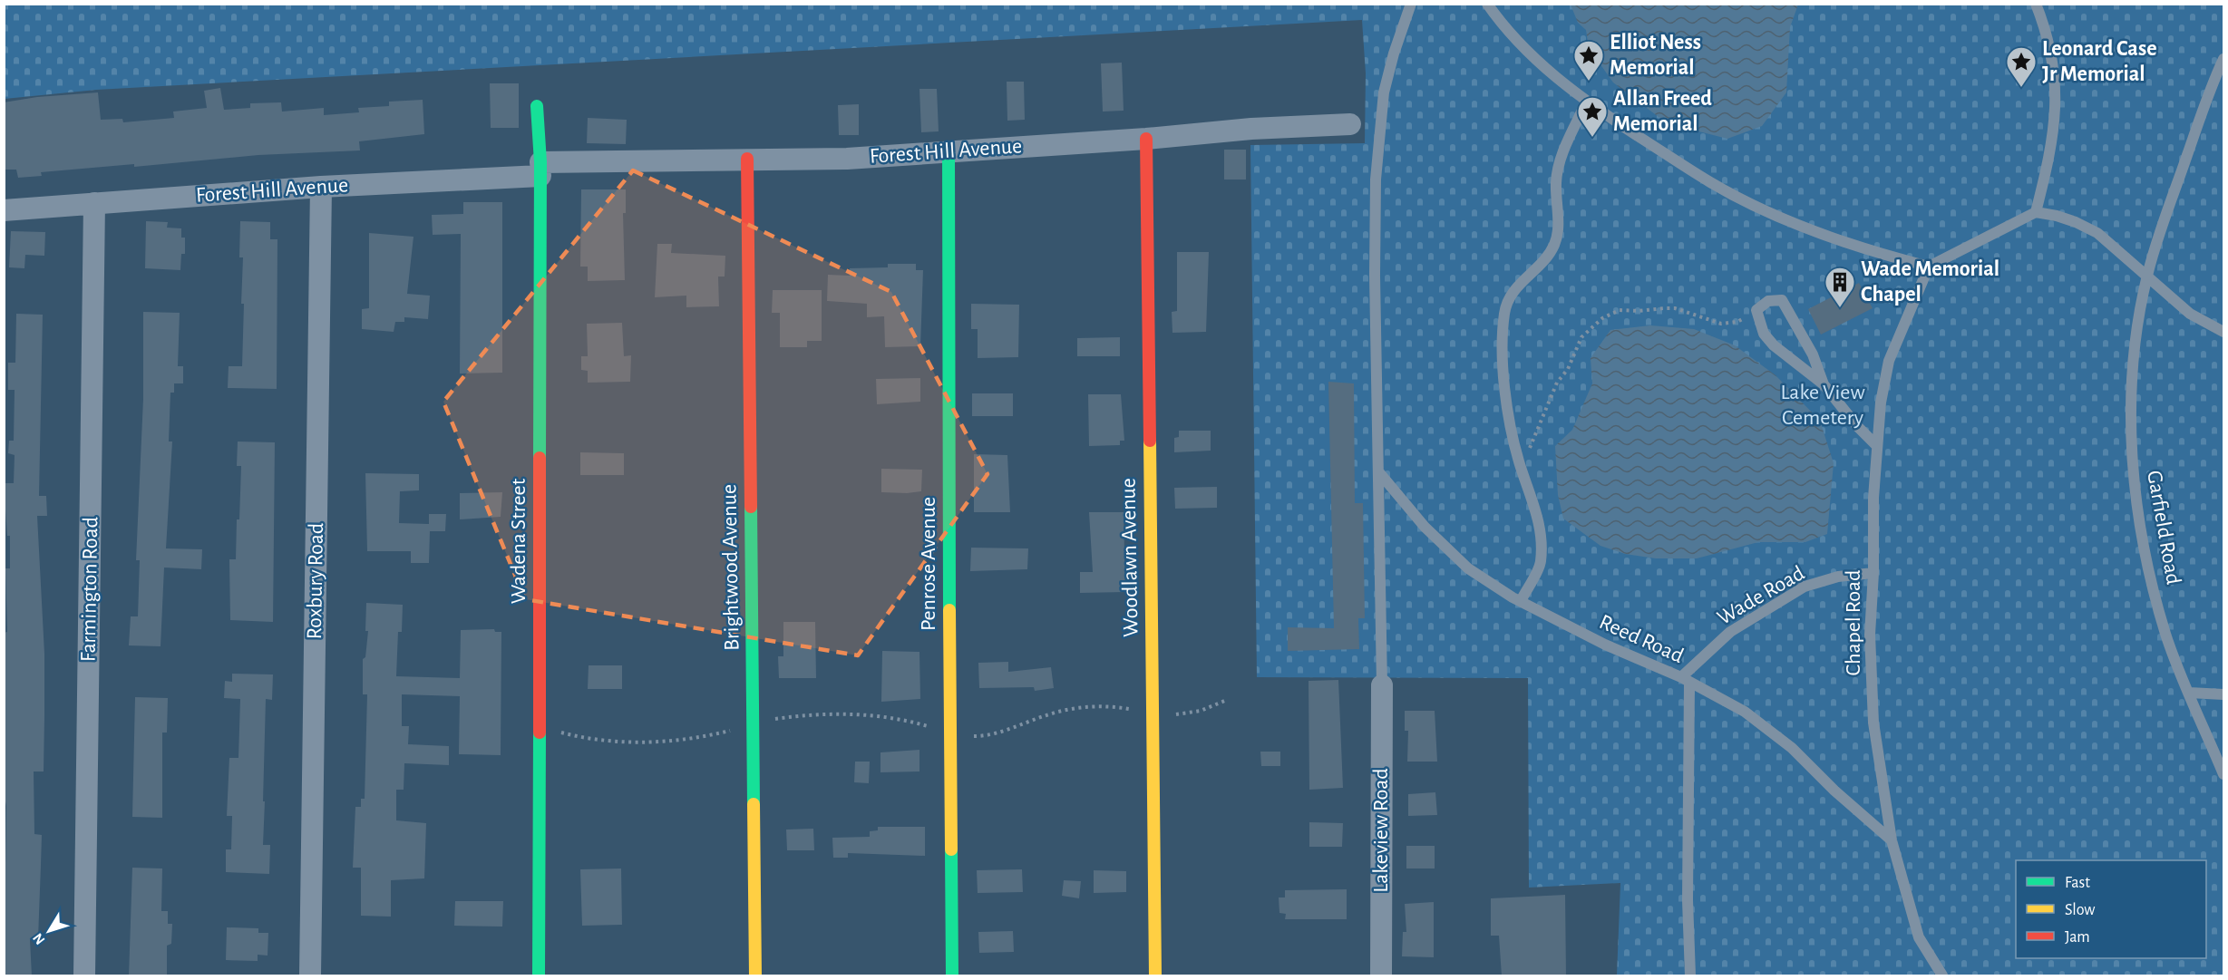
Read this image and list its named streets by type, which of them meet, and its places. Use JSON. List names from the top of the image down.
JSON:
{
  "streets": {
    "street": [
      "Forest Hill Avenue",
      "Wadena Street",
      "Woodlawn Avenue",
      "Penrose Avenue",
      "Brightwood Avenue",
      "Roxbury Road",
      "Farmington Road",
      "Lakeview Road"
    ],
    "lane": [
      "Garfield Road",
      "Wade Road",
      "Chapel Road",
      "Reed Road"
    ]
  },
  "crossings": [
    ["Forest Hill Avenue", "Wadena Street"],
    ["Forest Hill Avenue", "Woodlawn Avenue"],
    ["Forest Hill Avenue", "Penrose Avenue"],
    ["Forest Hill Avenue", "Brightwood Avenue"],
    ["Forest Hill Avenue", "Roxbury Road"],
    ["Forest Hill Avenue", "Farmington Road"],
    ["Wade Road", "Chapel Road"],
    ["Wade Road", "Reed Road"],
    ["Chapel Road", "Reed Road"]
  ],
  "parks": ["Lake View Cemetery"],
  "places": {
    "place": ["Elliot Ness Memorial", "Leonard Case Jr Memorial", "Allan Freed Memorial"],
    "building": ["Wade Memorial Chapel"]
  },
  "legend": ["Fast", "Slow", "Jam"],
  "north": "bottom left"
}
